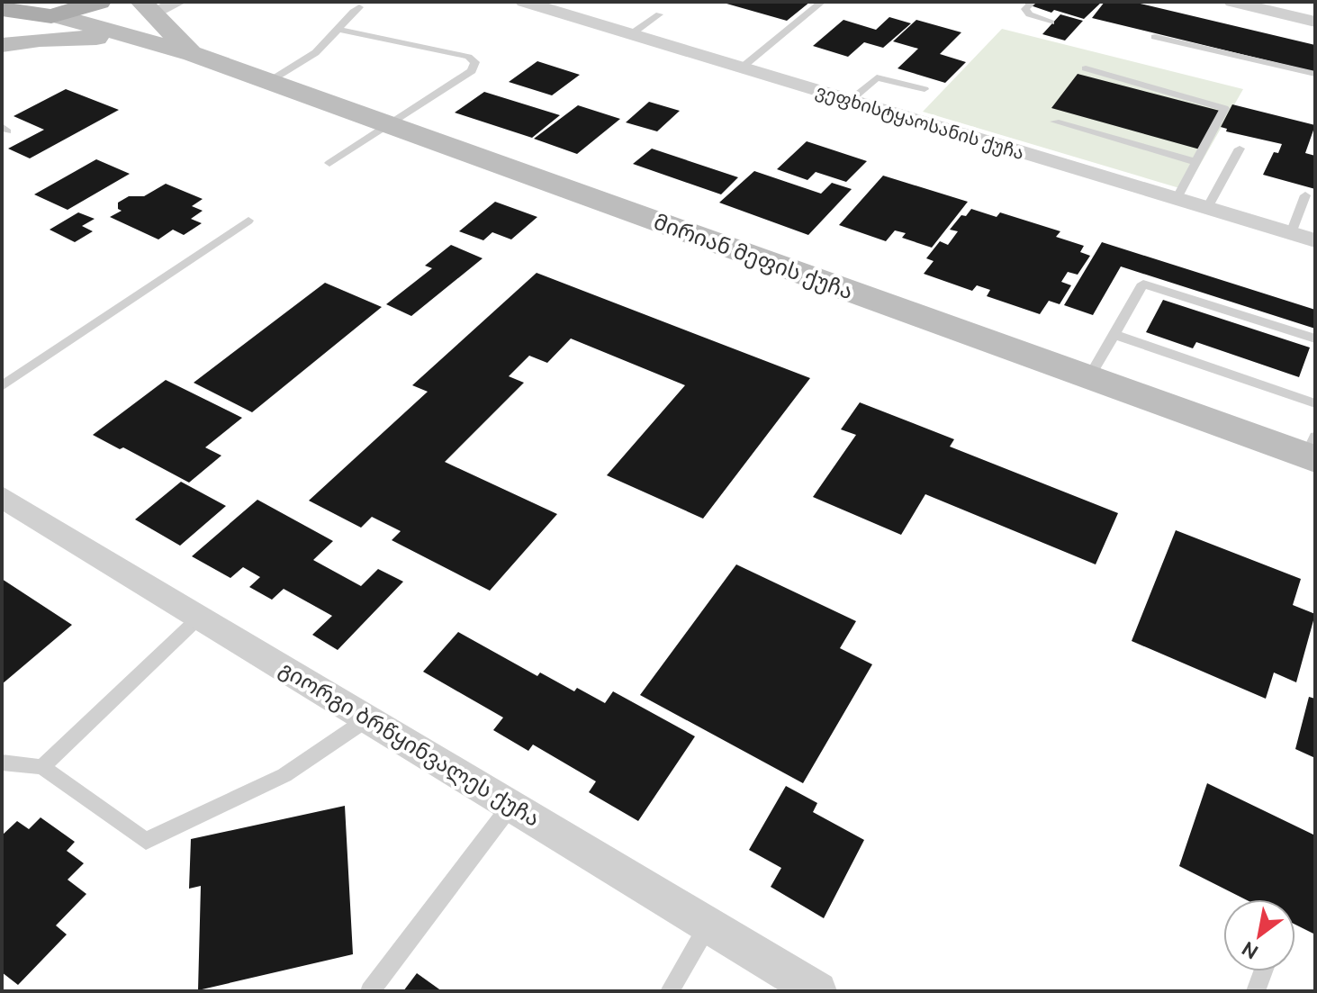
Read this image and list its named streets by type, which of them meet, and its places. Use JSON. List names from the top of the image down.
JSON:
{
  "streets": {
    "main road": ["მირიან მეფის ქუჩა"],
    "street": ["ვეფხისტყაოსანის ქუჩა", "გიორგი ბრწყინვალეს ქუჩა"]
  },
  "north": "bottom left"
}
